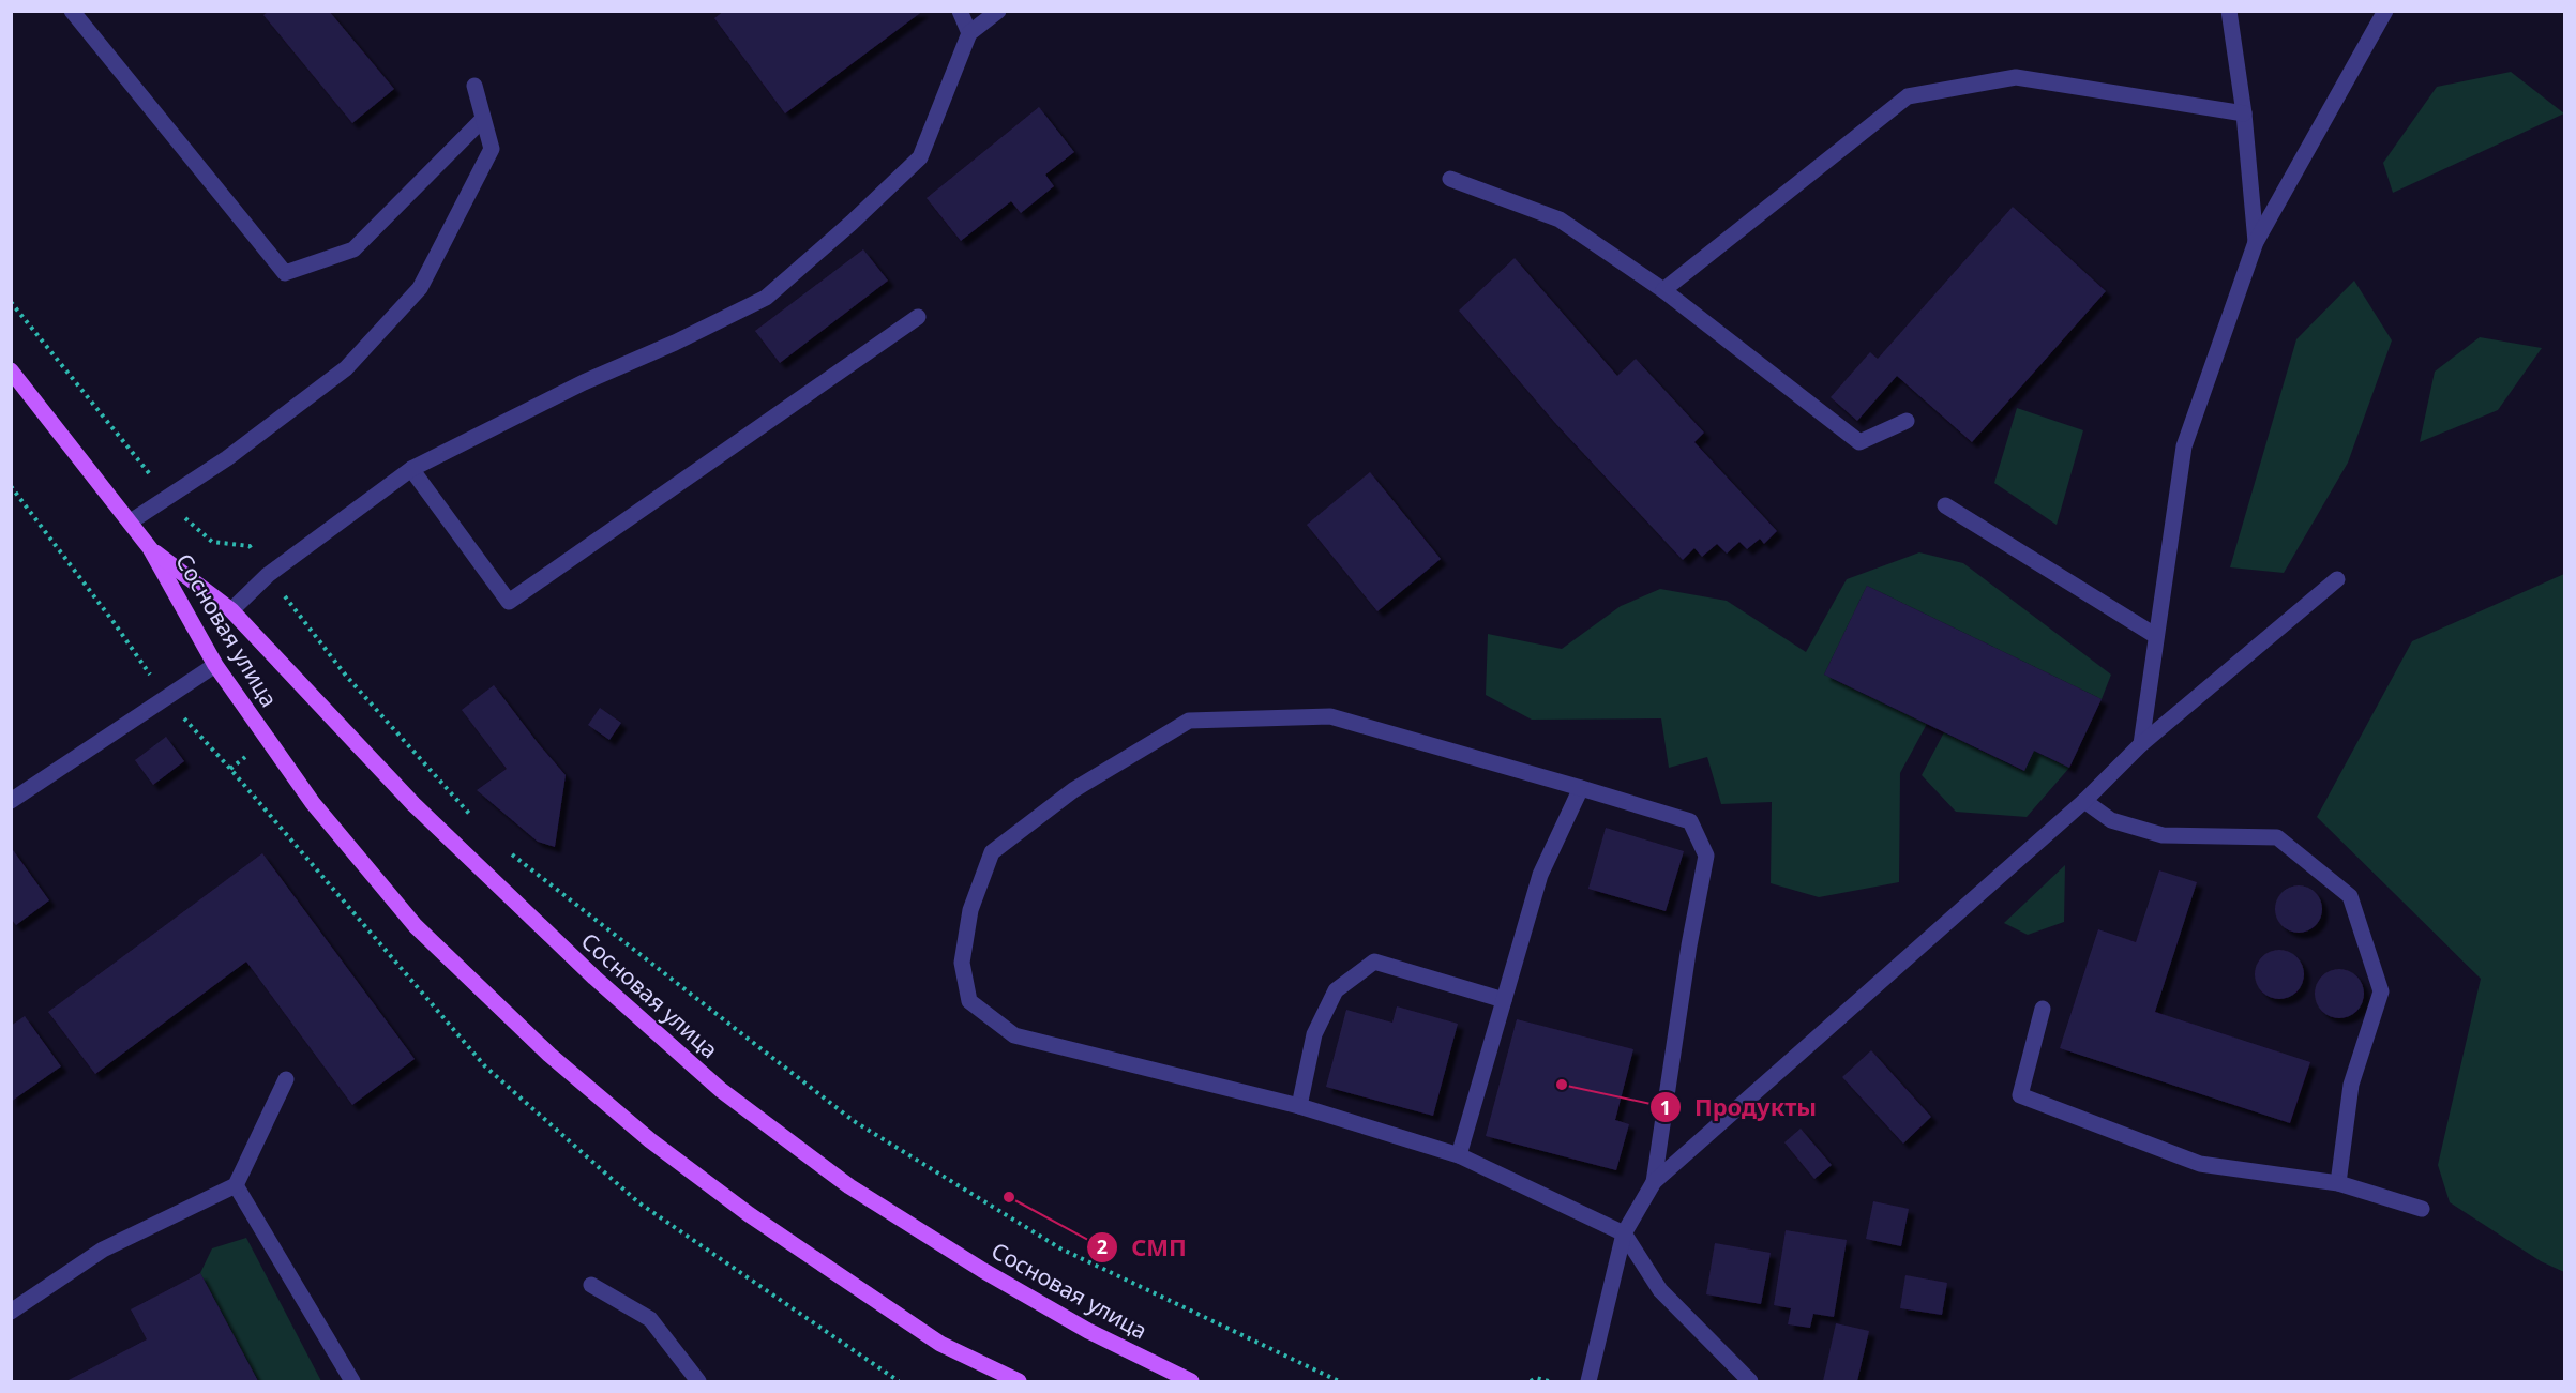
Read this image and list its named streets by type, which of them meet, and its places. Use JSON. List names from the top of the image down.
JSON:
{
  "streets": {
    "main road": ["Сосновая улица"]
  },
  "places": ["Продукты", "СМП"]
}
